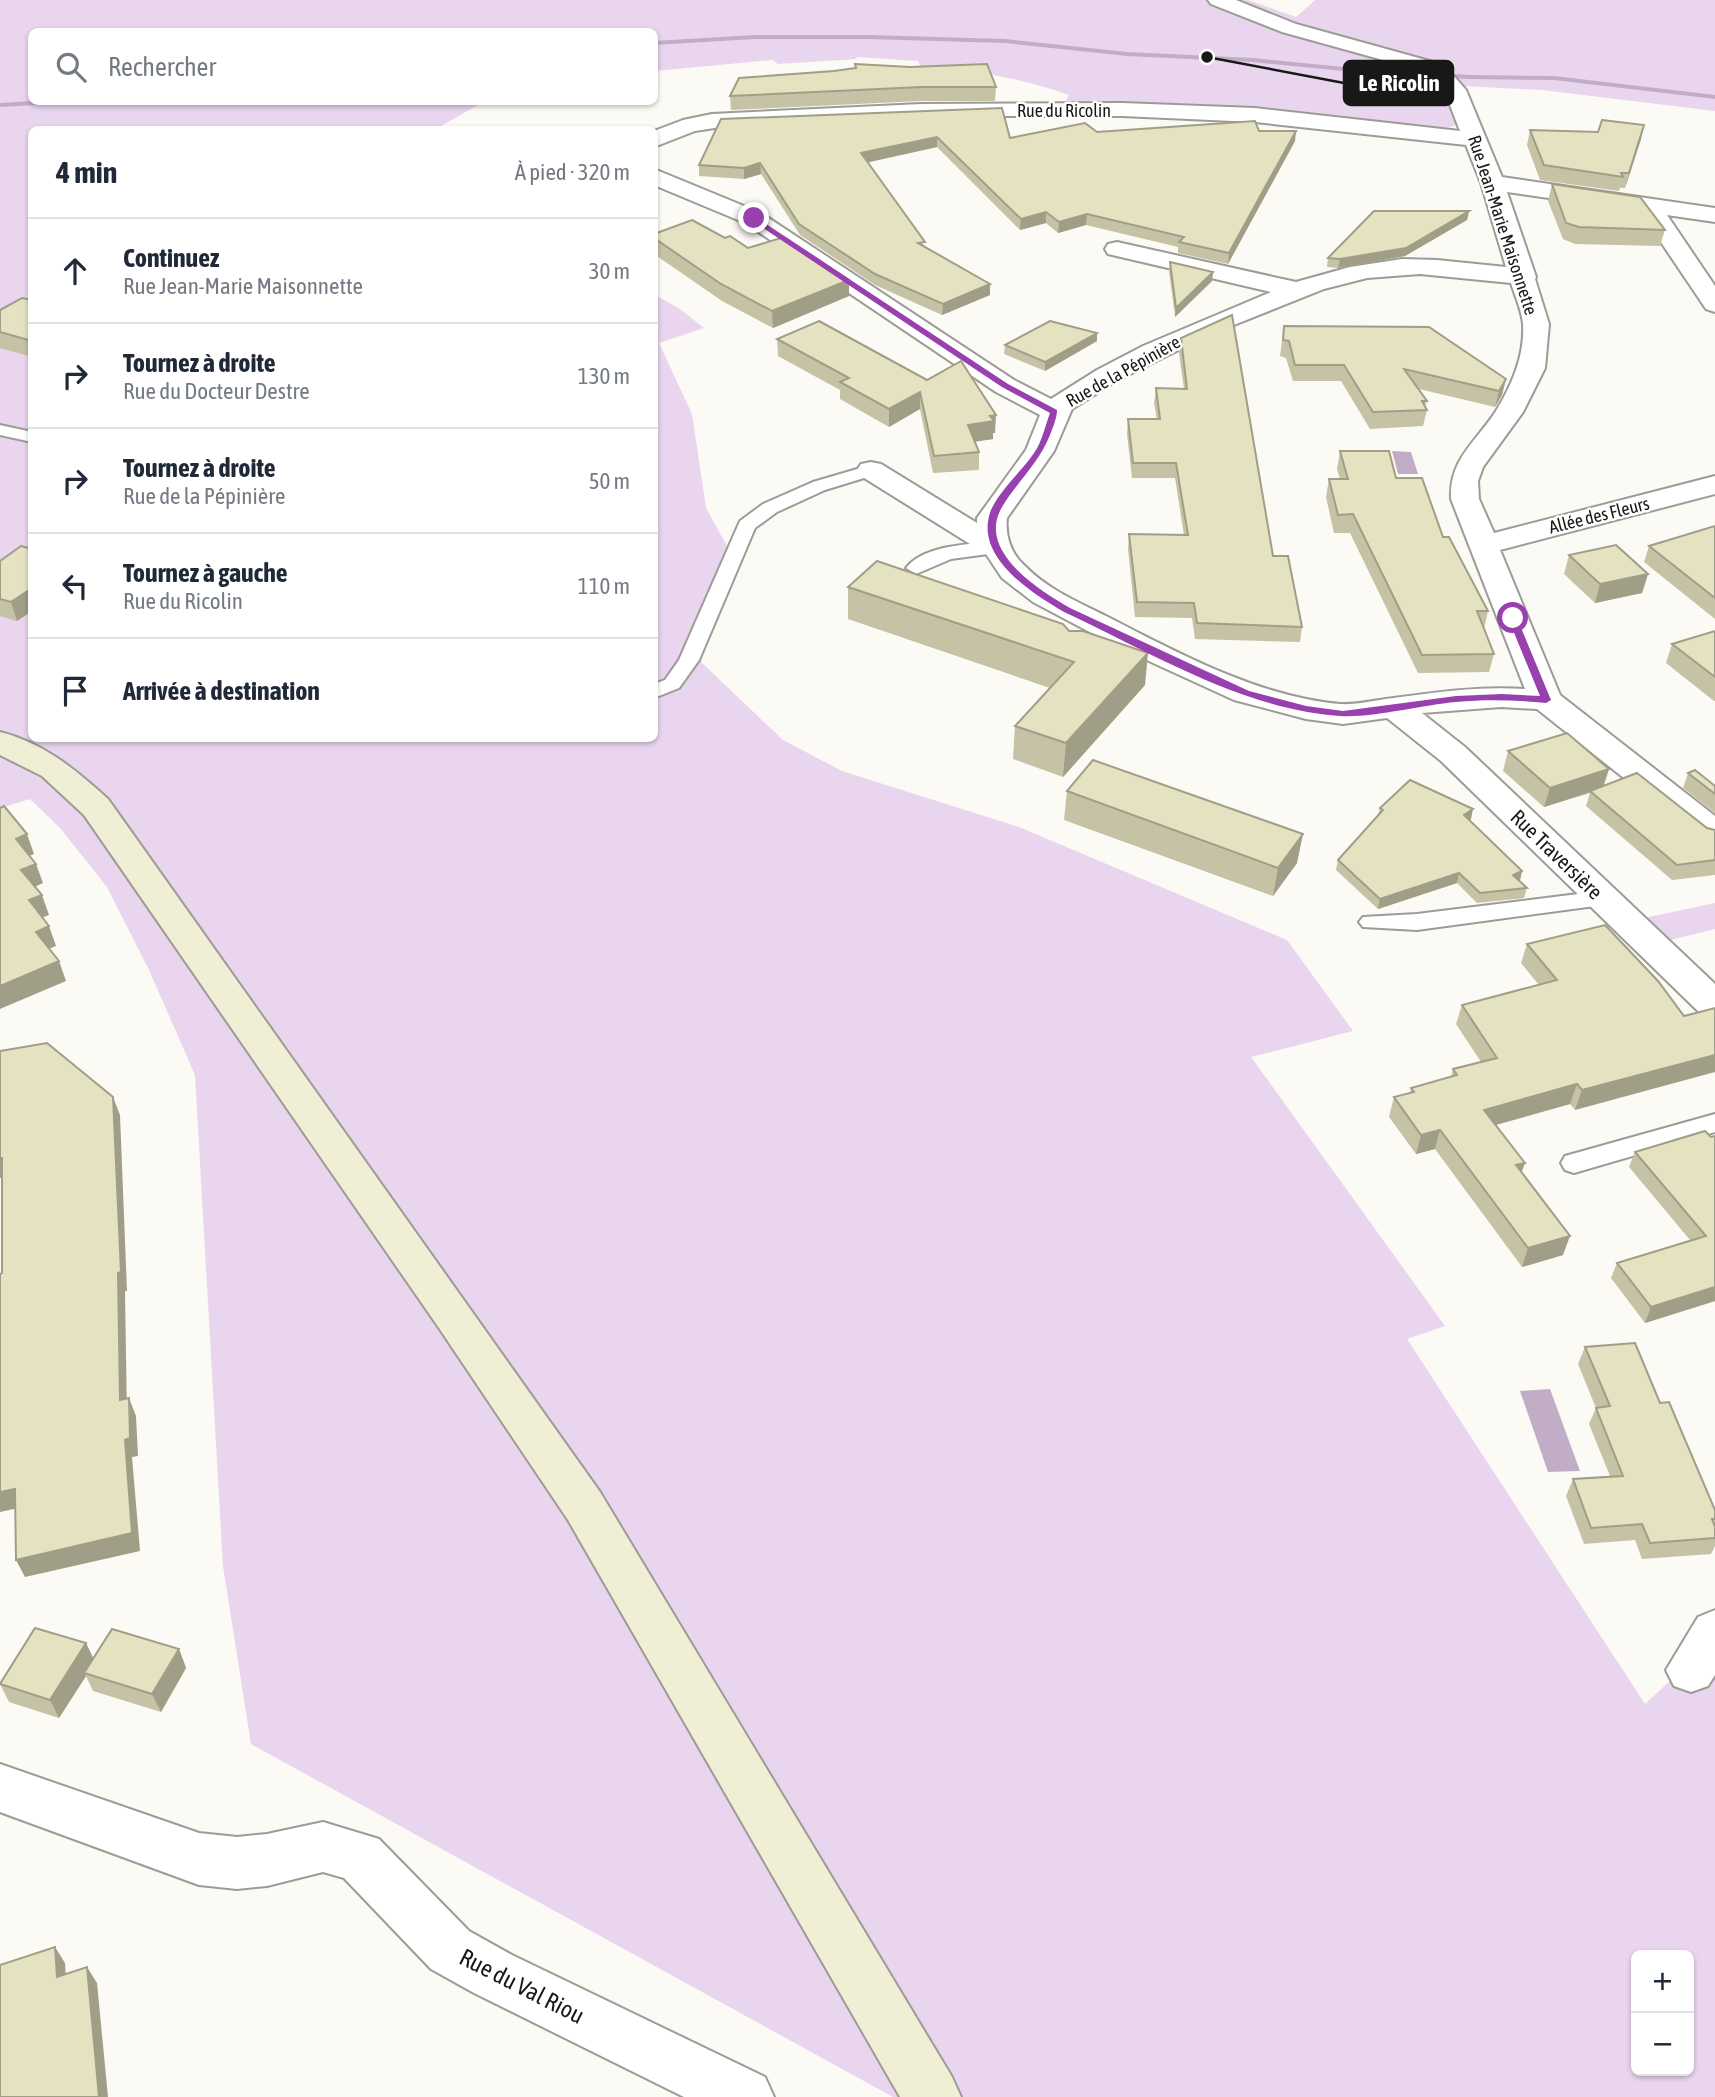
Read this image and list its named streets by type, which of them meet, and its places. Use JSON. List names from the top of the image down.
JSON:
{
  "streets": {
    "street": [
      "Rue du Ricolin",
      "Rue Jean-Marie Maisonnette",
      "Rue de la Pépinière",
      "Allée des Fleurs",
      "Rue Traversière",
      "Rue du Val Riou"
    ]
  },
  "crossings": [
    ["Rue du Ricolin", "Rue Jean-Marie Maisonnette"],
    ["Rue Jean-Marie Maisonnette", "Rue de la Pépinière"],
    ["Rue Jean-Marie Maisonnette", "Allée des Fleurs"]
  ],
  "places": ["Le Ricolin"],
  "page": {
    "search": "Rechercher",
    "heading": ["4 min", "À pied · 320 m"],
    "list": [
      ["Continuez", "Rue Jean-Marie Maisonnette", "30 m"],
      ["Tournez à droite", "Rue du Docteur Destre", "130 m"],
      ["Tournez à droite", "Rue de la Pépinière", "50 m"],
      ["Tournez à gauche", "Rue du Ricolin", "110 m"],
      "Arrivée à destination"
    ],
    "map_buttons": ["+", "−"]
  }
}
